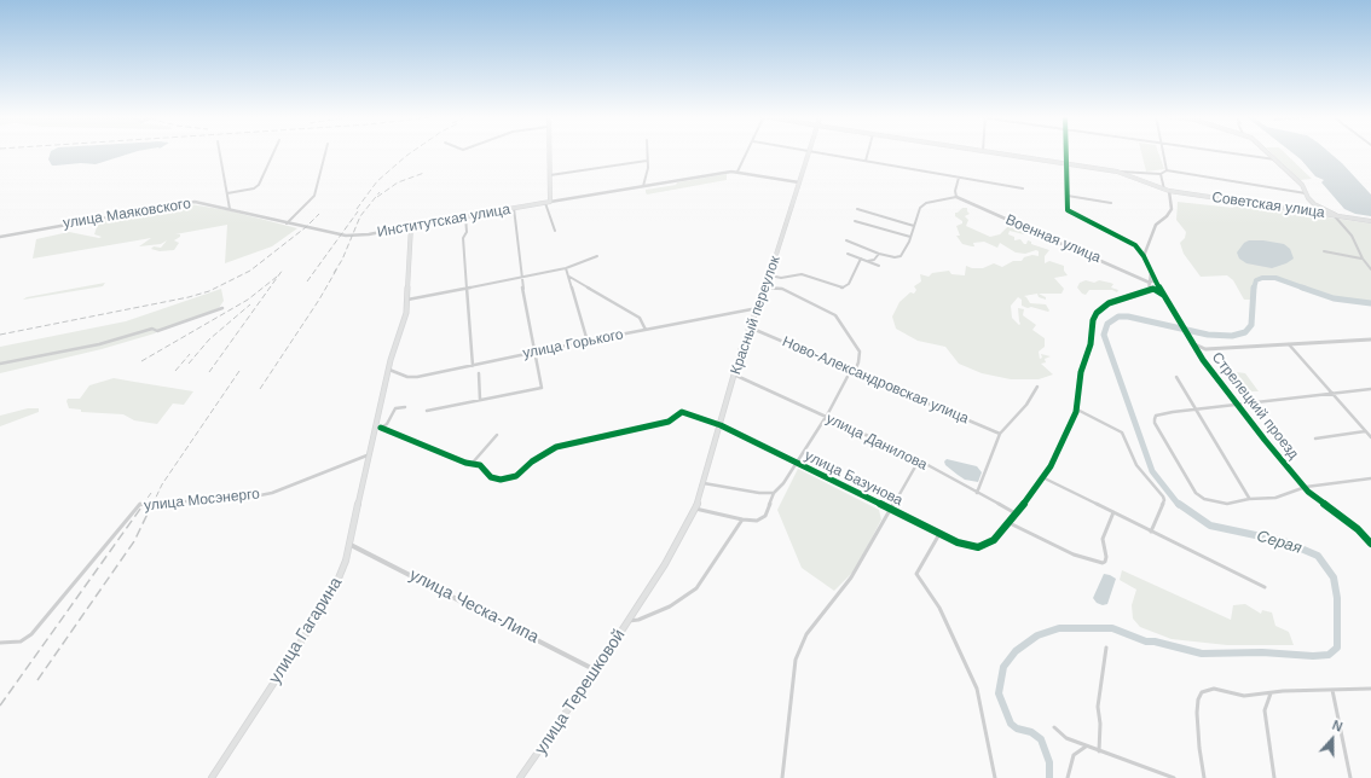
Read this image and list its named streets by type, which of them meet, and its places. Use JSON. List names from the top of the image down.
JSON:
{
  "streets": {
    "main road": [
      "Советская улица",
      "Институтская улица",
      "Красный переулок",
      "улица Гагарина",
      "улица Терешковой"
    ],
    "street": [
      "улица Маяковского",
      "Военная улица",
      "улица Горького",
      "Ново-Александровская улица",
      "Стрелецкий проезд",
      "улица Данилова",
      "улица Базунова",
      "улица Мосэнерго",
      "улица Ческа-Липа"
    ]
  },
  "crossings": [
    ["улица Маяковского", "Институтская улица"],
    ["Институтская улица", "Красный переулок"],
    ["Институтская улица", "улица Гагарина"],
    ["Красный переулок", "улица Горького"],
    ["Красный переулок", "Ново-Александровская улица"],
    ["Красный переулок", "улица Данилова"],
    ["Красный переулок", "улица Базунова"],
    ["Красный переулок", "улица Терешковой"],
    ["улица Горького", "улица Гагарина"],
    ["улица Мосэнерго", "улица Гагарина"],
    ["улица Ческа-Липа", "улица Гагарина"],
    ["улица Ческа-Липа", "улица Терешковой"]
  ],
  "water": ["Серая"],
  "north": "top"
}
